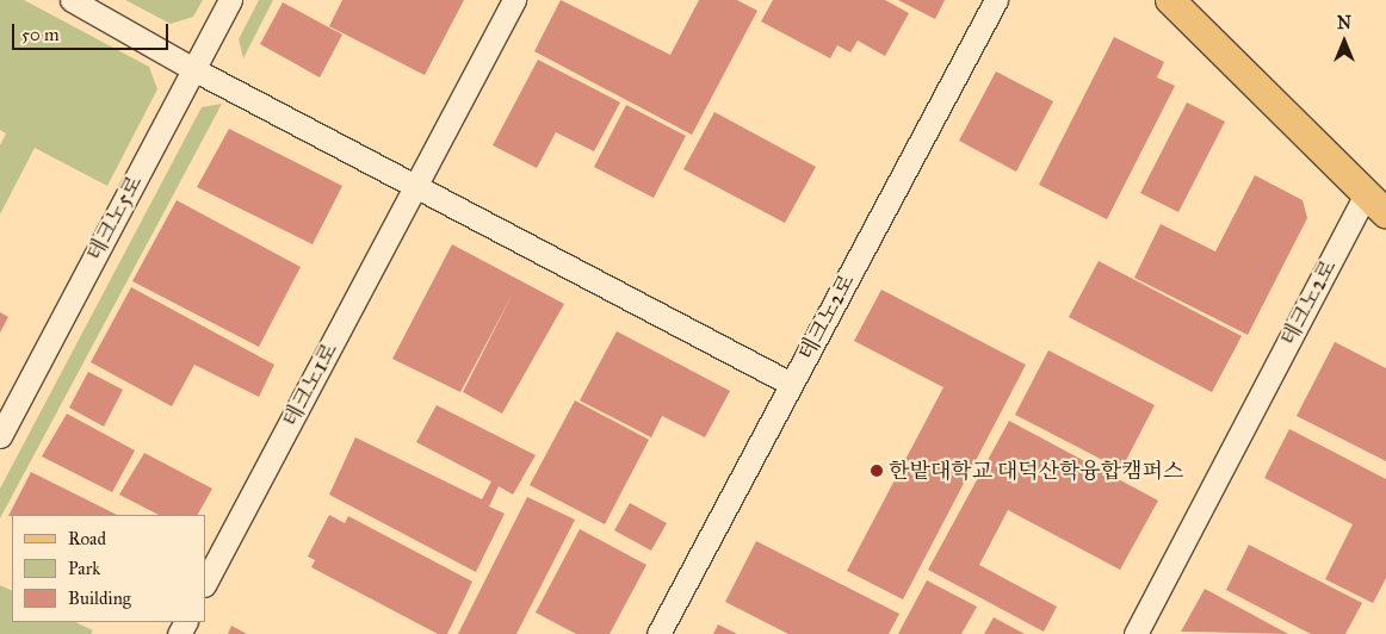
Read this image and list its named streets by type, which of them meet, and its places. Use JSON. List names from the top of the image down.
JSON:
{
  "streets": {
    "street": ["테크노5로", "테크노2로", "테크노1로"]
  },
  "places": ["한밭대학교 대덕산학융합캠퍼스"],
  "legend": ["Road", "Park", "Building"],
  "scale_bar": "50 m",
  "north": "top"
}
